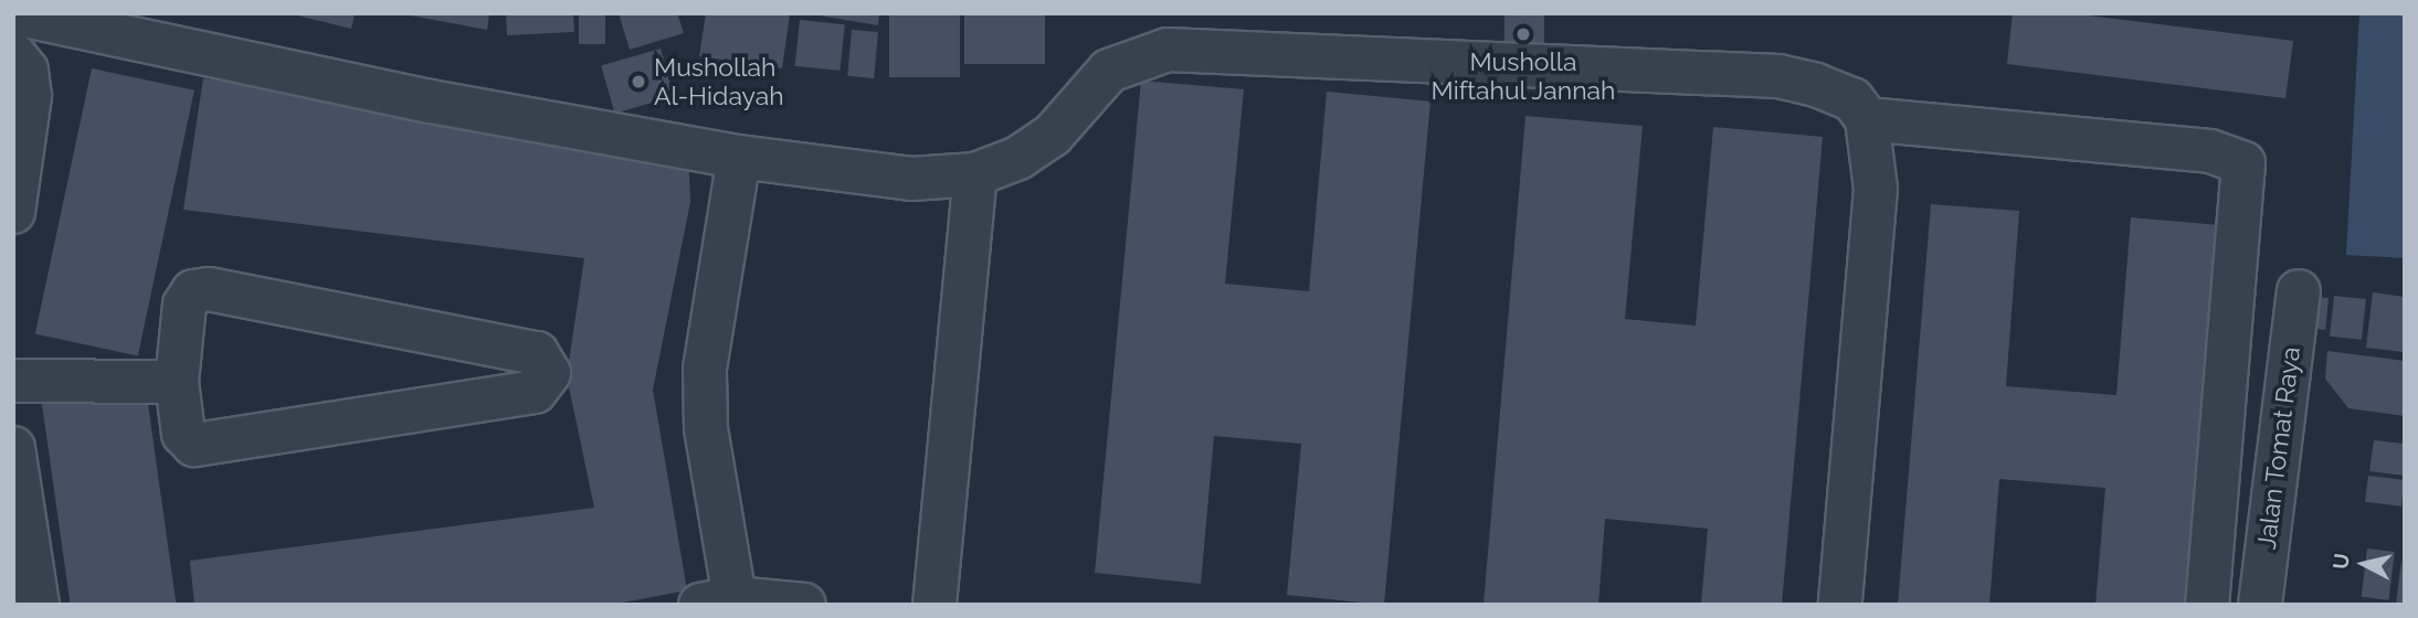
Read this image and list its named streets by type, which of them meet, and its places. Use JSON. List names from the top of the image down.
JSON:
{
  "streets": {
    "street": ["Jalan Tomat Raya"]
  },
  "places": ["Musholla Miftahul Jannah", "Mushollah Al-Hidayah"],
  "north": "left"
}
